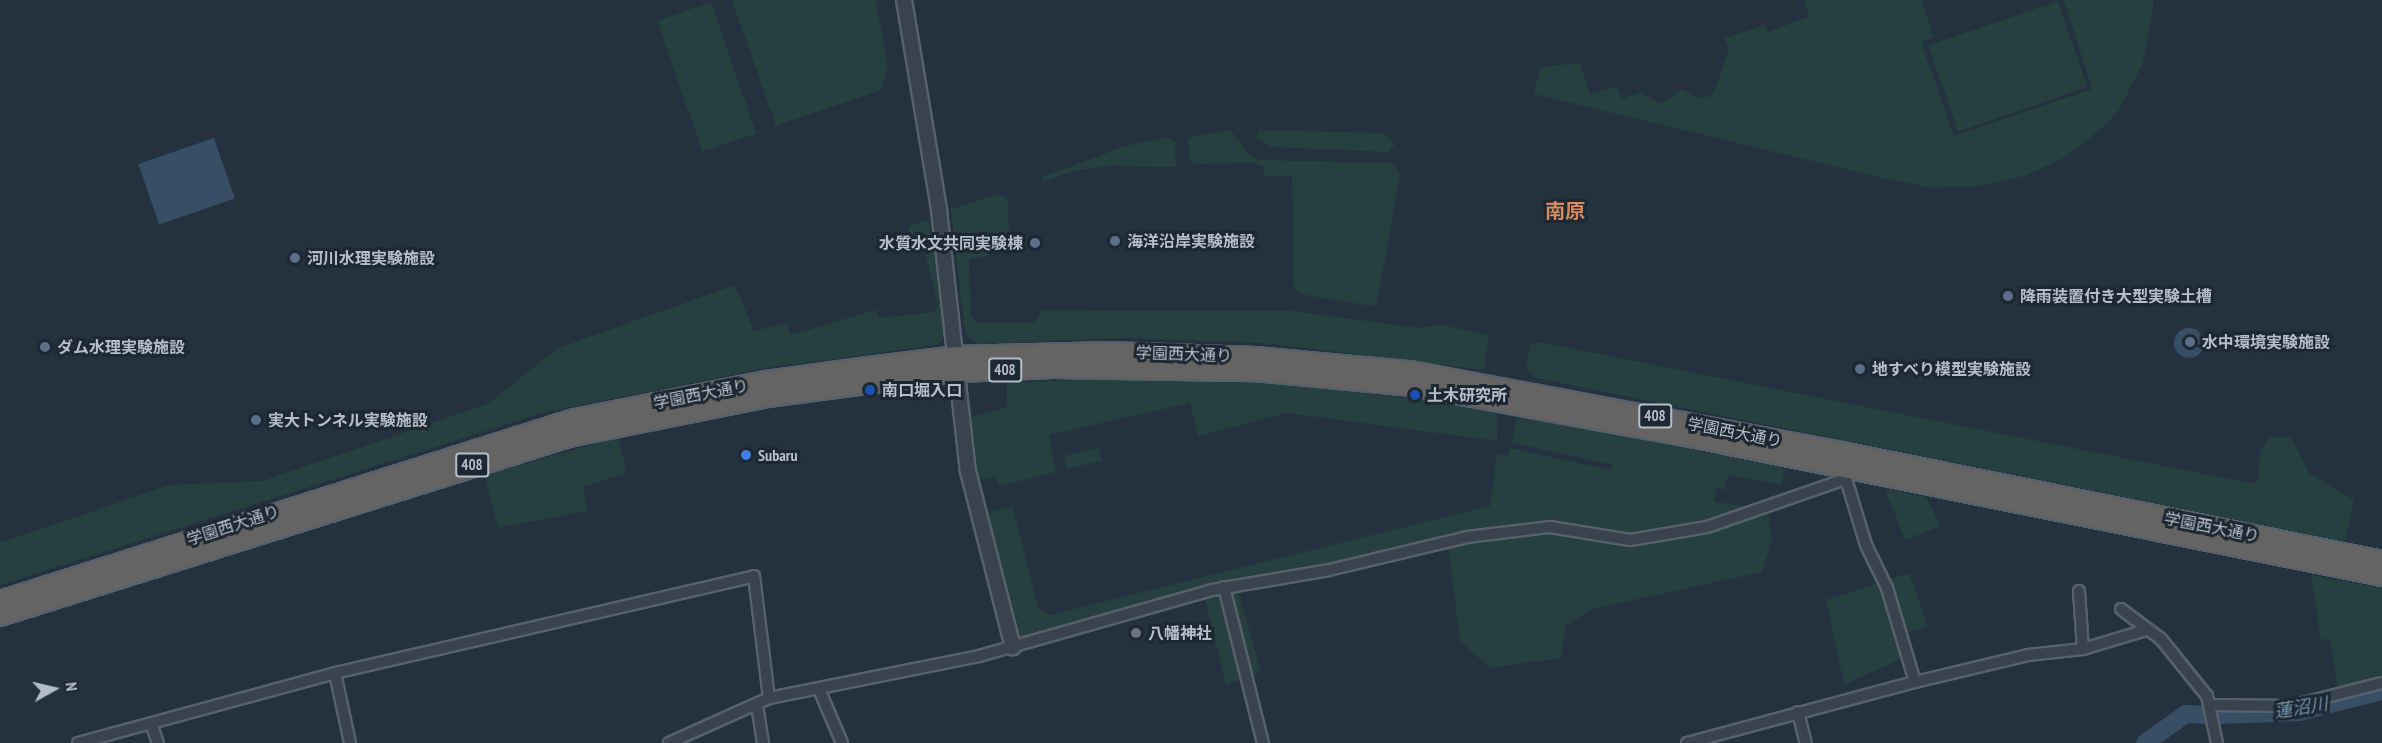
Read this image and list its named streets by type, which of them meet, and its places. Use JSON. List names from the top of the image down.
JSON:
{
  "streets": {
    "highway": ["学園西大通り", "408"]
  },
  "districts": ["南原"],
  "water": ["蓮沼川"],
  "places": [
    "海洋沿岸実験施設",
    "水質水文共同実験棟",
    "河川水理実験施設",
    "降雨装置付き大型実験土槽",
    "水中環境実験施設",
    "ダム水理実験施設",
    "地すべり模型実験施設",
    "南口堀入口",
    "土木研究所",
    "実大トンネル実験施設",
    "Subaru",
    "八幡神社"
  ],
  "north": "right"
}
